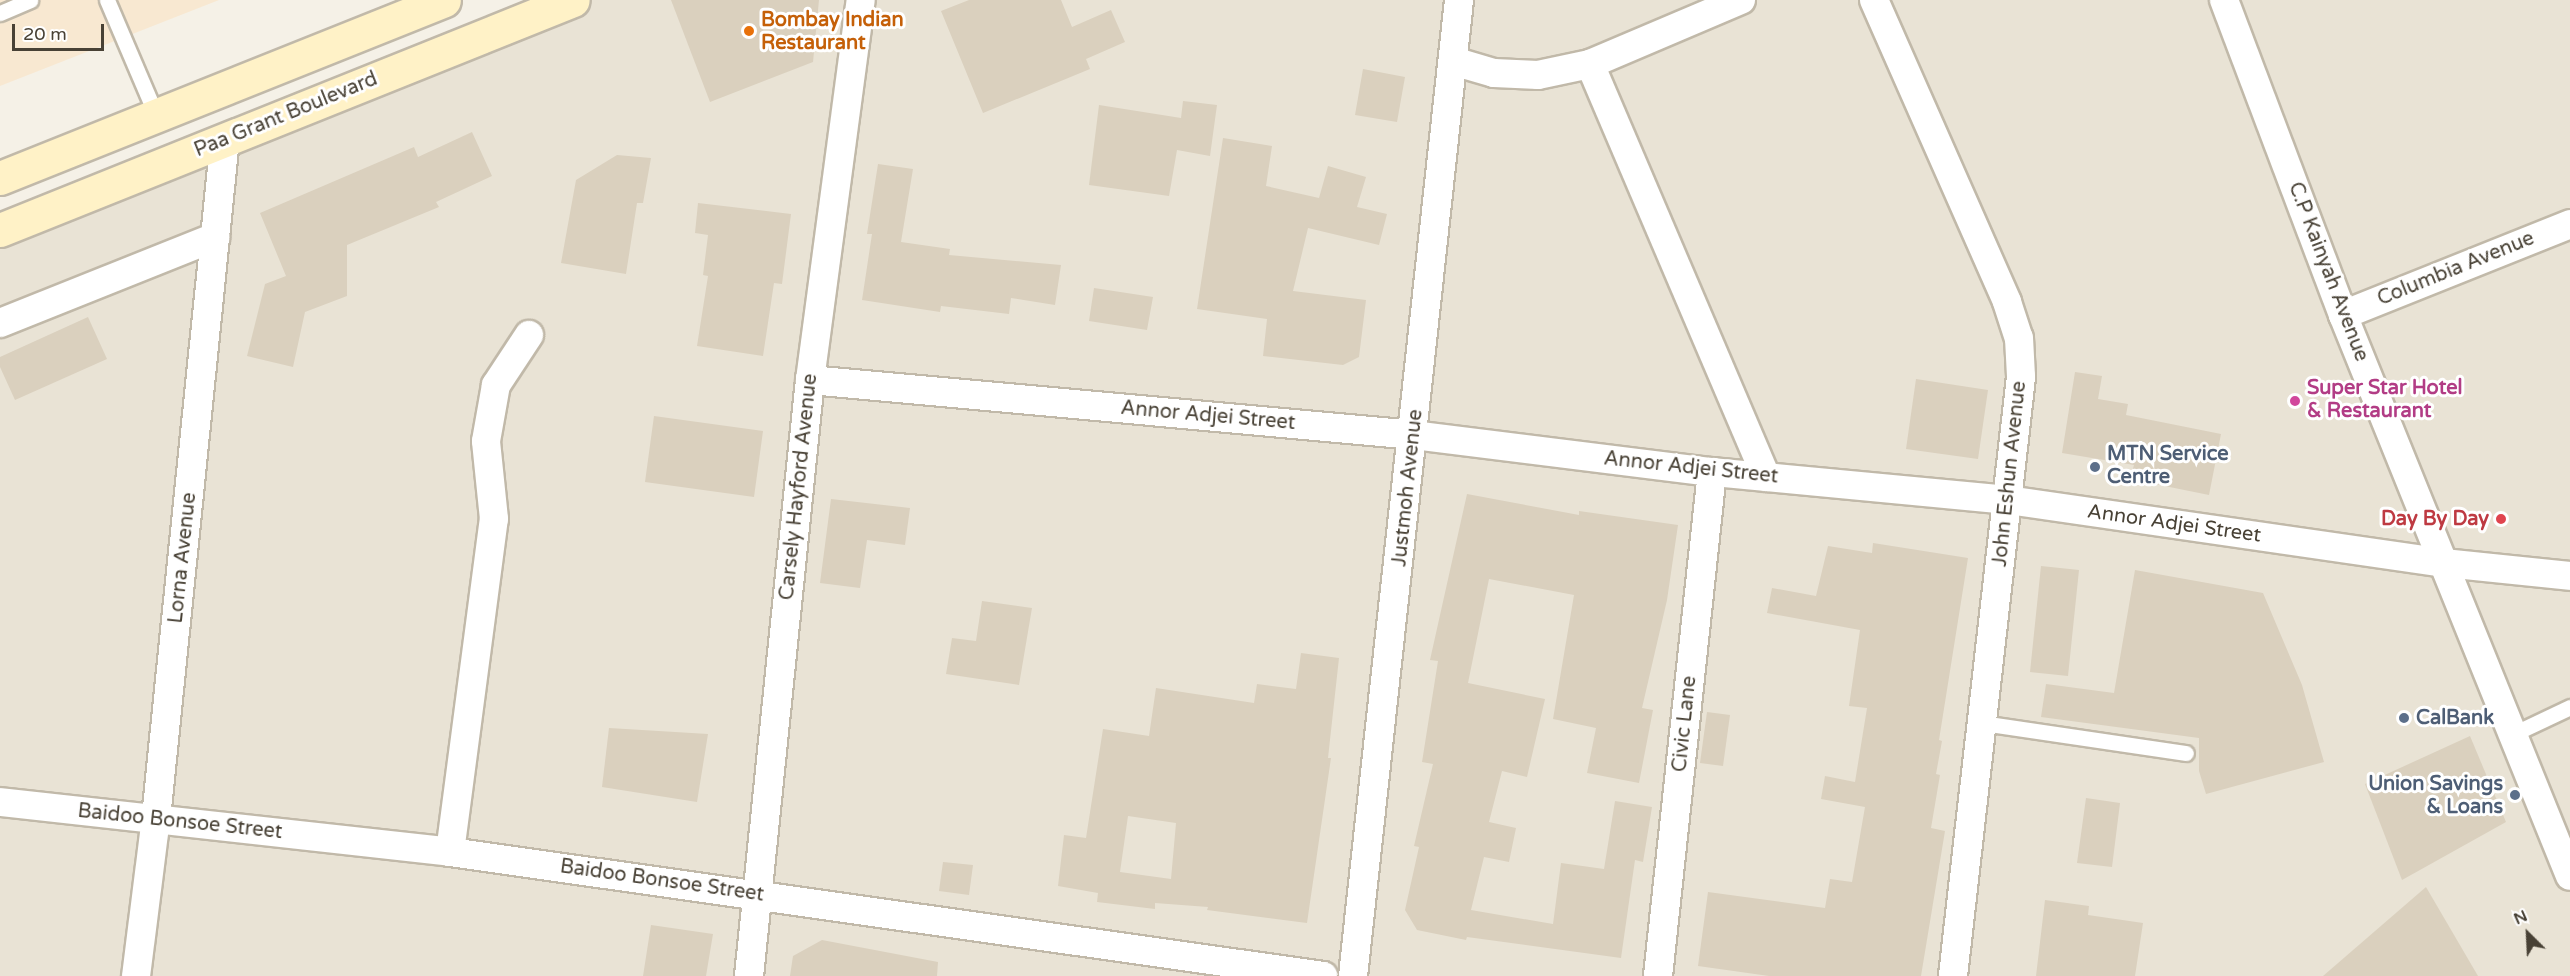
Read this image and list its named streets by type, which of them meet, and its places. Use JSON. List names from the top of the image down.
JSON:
{
  "streets": {
    "main road": ["Paa Grant Boulevard"],
    "street": [
      "Columbia Avenue",
      "C.P Kainyah Avenue",
      "Annor Adjei Street",
      "John Eshun Avenue",
      "Carsely Hayford Avenue",
      "Justmoh Avenue",
      "Lorna Avenue",
      "Civic Lane",
      "Baidoo Bonsoe Street"
    ]
  },
  "crossings": [
    ["Paa Grant Boulevard", "Lorna Avenue"],
    ["Columbia Avenue", "C.P Kainyah Avenue"],
    ["C.P Kainyah Avenue", "Annor Adjei Street"],
    ["Annor Adjei Street", "John Eshun Avenue"],
    ["Annor Adjei Street", "Carsely Hayford Avenue"],
    ["Annor Adjei Street", "Justmoh Avenue"],
    ["Annor Adjei Street", "Civic Lane"],
    ["Carsely Hayford Avenue", "Baidoo Bonsoe Street"],
    ["Lorna Avenue", "Baidoo Bonsoe Street"]
  ],
  "places": [
    "Bombay Indian Restaurant",
    "Super Star Hotel & Restaurant",
    "MTN Service Centre",
    "Day By Day",
    "CalBank",
    "Union Savings & Loans"
  ],
  "scale_bar": "20 m",
  "north": "top left"
}
